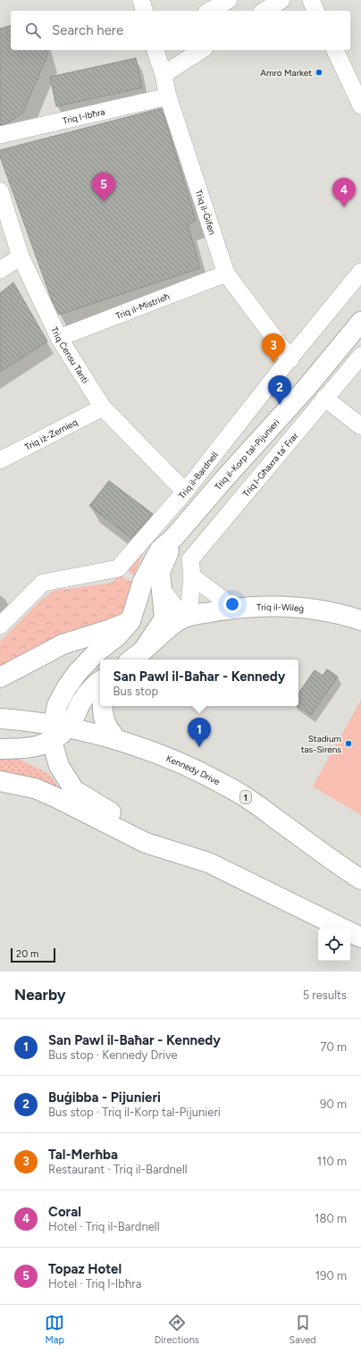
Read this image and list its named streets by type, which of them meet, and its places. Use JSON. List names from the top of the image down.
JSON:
{
  "streets": {
    "main road": [
      "Triq il-Korp tal-Pijunieri",
      "Triq il-Wileġ",
      "Kennedy Drive",
      "1"
    ],
    "street": [
      "Triq l-Ibħra",
      "Triq il-Ġifen",
      "Triq il-Mistrieħ",
      "Triq Ċensu Tanti",
      "Triq iż-Żernieq",
      "Triq l-Għaxra ta' Frar",
      "Triq il-Bardnell"
    ]
  },
  "crossings": [
    ["Triq l-Ibħra", "Triq il-Ġifen"],
    ["Triq il-Ġifen", "Triq il-Mistrieħ"],
    ["Triq il-Ġifen", "Triq il-Bardnell"],
    ["Triq il-Mistrieħ", "Triq Ċensu Tanti"],
    ["Triq Ċensu Tanti", "Triq iż-Żernieq"],
    ["Triq Ċensu Tanti", "Triq il-Bardnell"],
    ["Triq il-Korp tal-Pijunieri", "Triq l-Għaxra ta' Frar"],
    ["Triq il-Korp tal-Pijunieri", "Triq il-Wileġ"],
    ["Triq l-Għaxra ta' Frar", "Triq il-Wileġ"]
  ],
  "places": ["Amro Market", "Stadium tas-Sirens"],
  "scale_bar": "20 m",
  "page": {
    "search": "Search here",
    "pins": [
      "5",
      "4",
      "3",
      "2",
      "1"
    ],
    "popup": ["San Pawl il-Baħar - Kennedy", "Bus stop"],
    "scale": "20 m",
    "heading": ["Nearby", "5 results"],
    "list": [
      {
        "mark": "1",
        "name": "San Pawl il-Baħar - Kennedy",
        "note": "Bus stop · Kennedy Drive",
        "value": "70 m"
      },
      {
        "mark": "2",
        "name": "Buġibba - Pijunieri",
        "note": "Bus stop · Triq il-Korp tal-Pijunieri",
        "value": "90 m"
      },
      {
        "mark": "3",
        "name": "Tal-Merħba",
        "note": "Restaurant · Triq il-Bardnell",
        "value": "110 m"
      },
      {
        "mark": "4",
        "name": "Coral",
        "note": "Hotel · Triq il-Bardnell",
        "value": "180 m"
      },
      {
        "mark": "5",
        "name": "Topaz Hotel",
        "note": "Hotel · Triq l-Ibħra",
        "value": "190 m"
      }
    ],
    "nav": ["Map", "Directions", "Saved"]
  }
}
